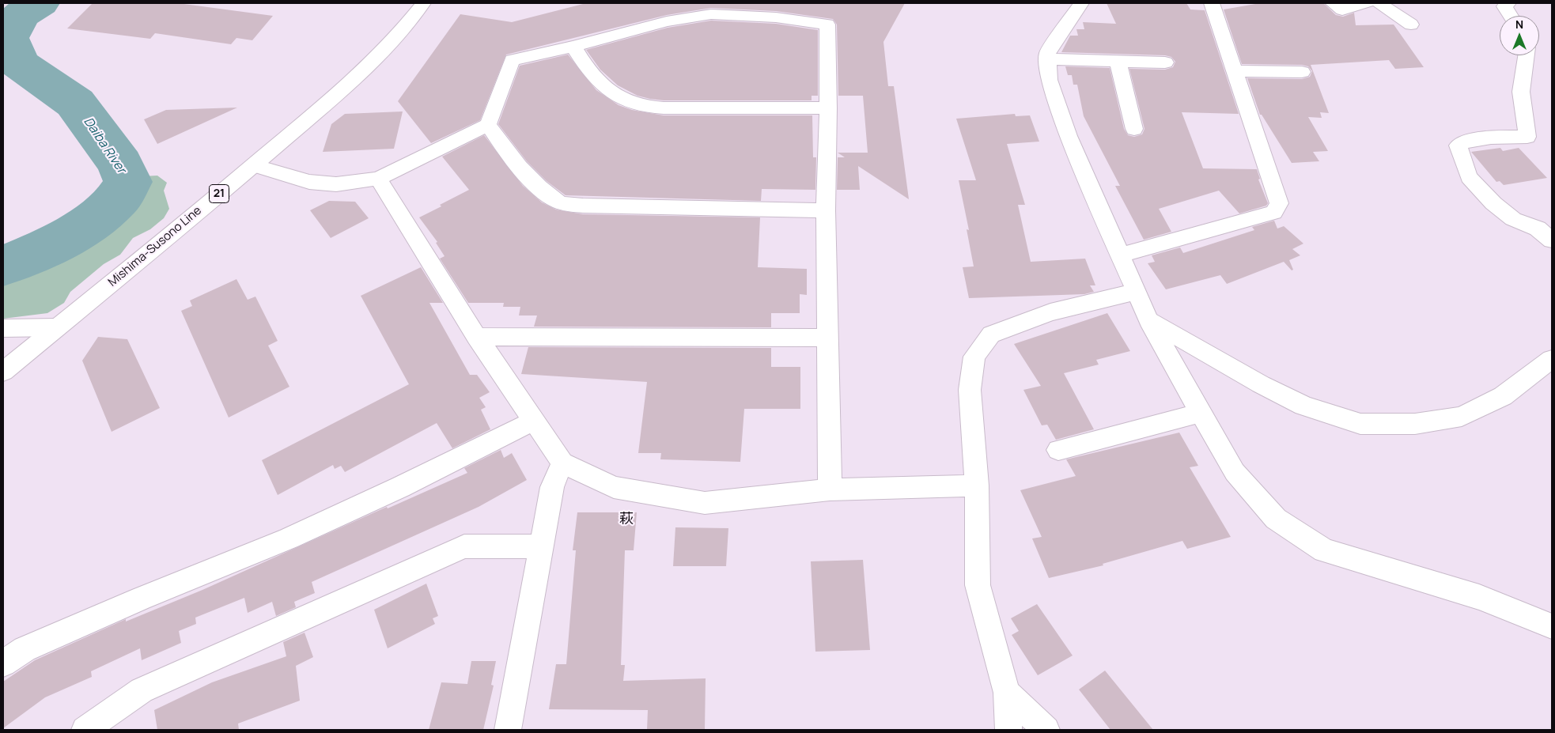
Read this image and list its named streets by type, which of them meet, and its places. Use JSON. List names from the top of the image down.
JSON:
{
  "streets": {
    "street": ["21", "Mishima-Susono Line"]
  },
  "districts": ["萩"],
  "water": ["Daiba River"],
  "north": "top"
}
